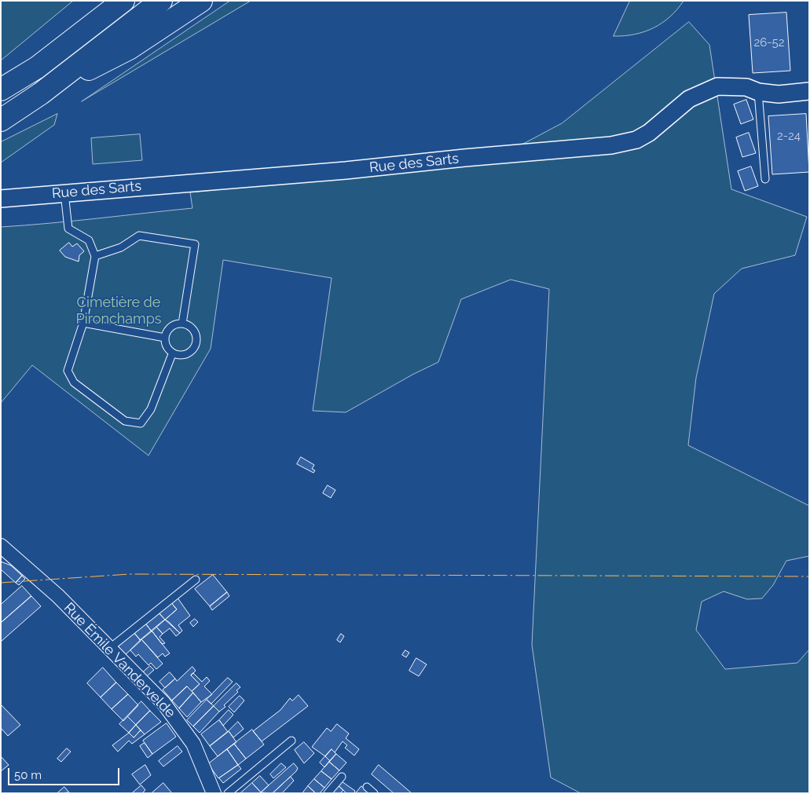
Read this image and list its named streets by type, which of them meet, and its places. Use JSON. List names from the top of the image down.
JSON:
{
  "streets": {
    "street": ["Rue des Sarts", "Rue Émile Vandervelde"]
  },
  "parks": ["Cimetière de Pironchamps"],
  "house_numbers": ["26-52", "2-24"],
  "scale_bar": "50 m"
}
